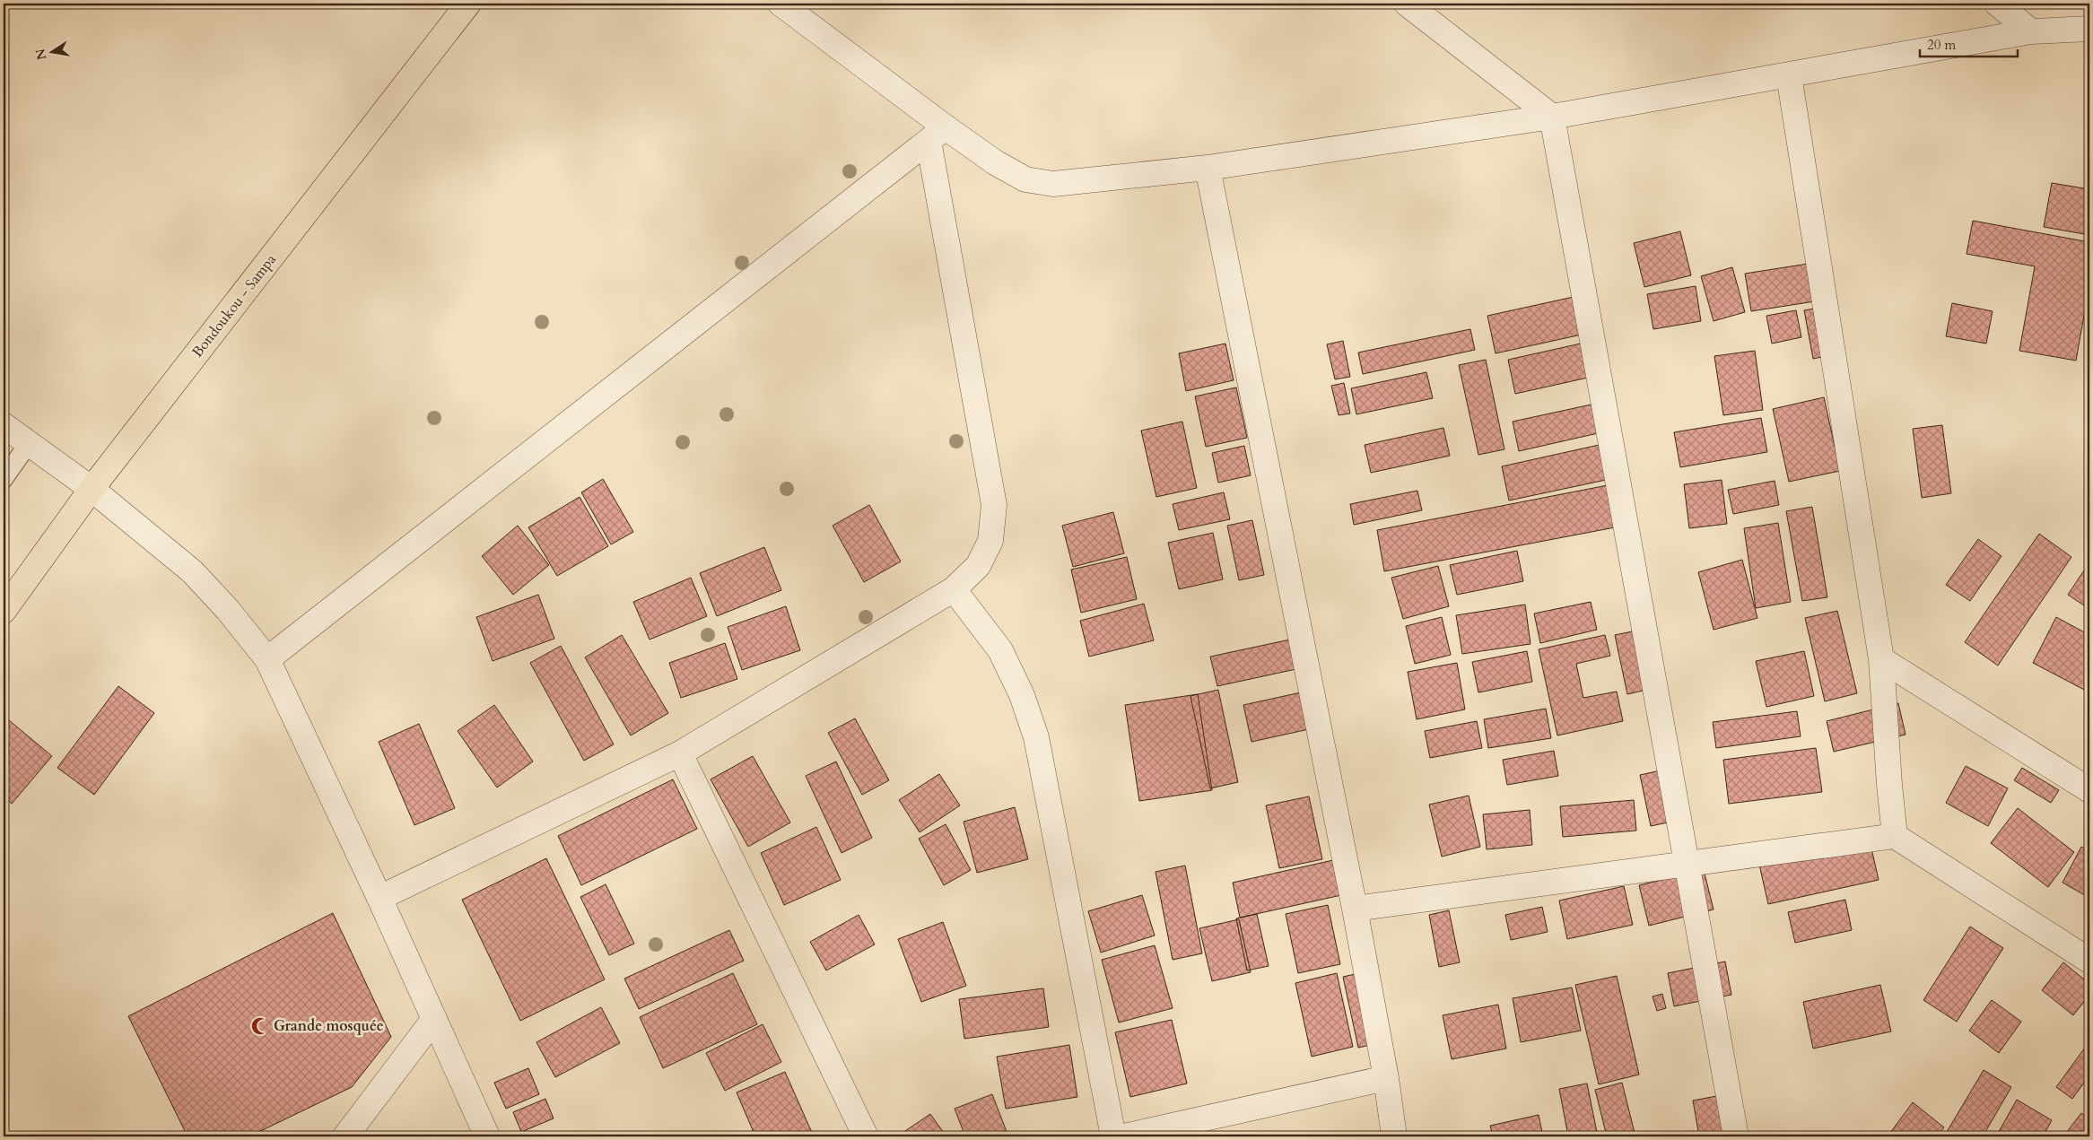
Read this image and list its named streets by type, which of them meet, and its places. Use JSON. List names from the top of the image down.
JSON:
{
  "streets": {
    "main road": ["Bondoukou - Sampa"]
  },
  "places": {
    "mosque": ["Grande mosquée"]
  },
  "scale_bar": "20 m",
  "north": "left"
}
